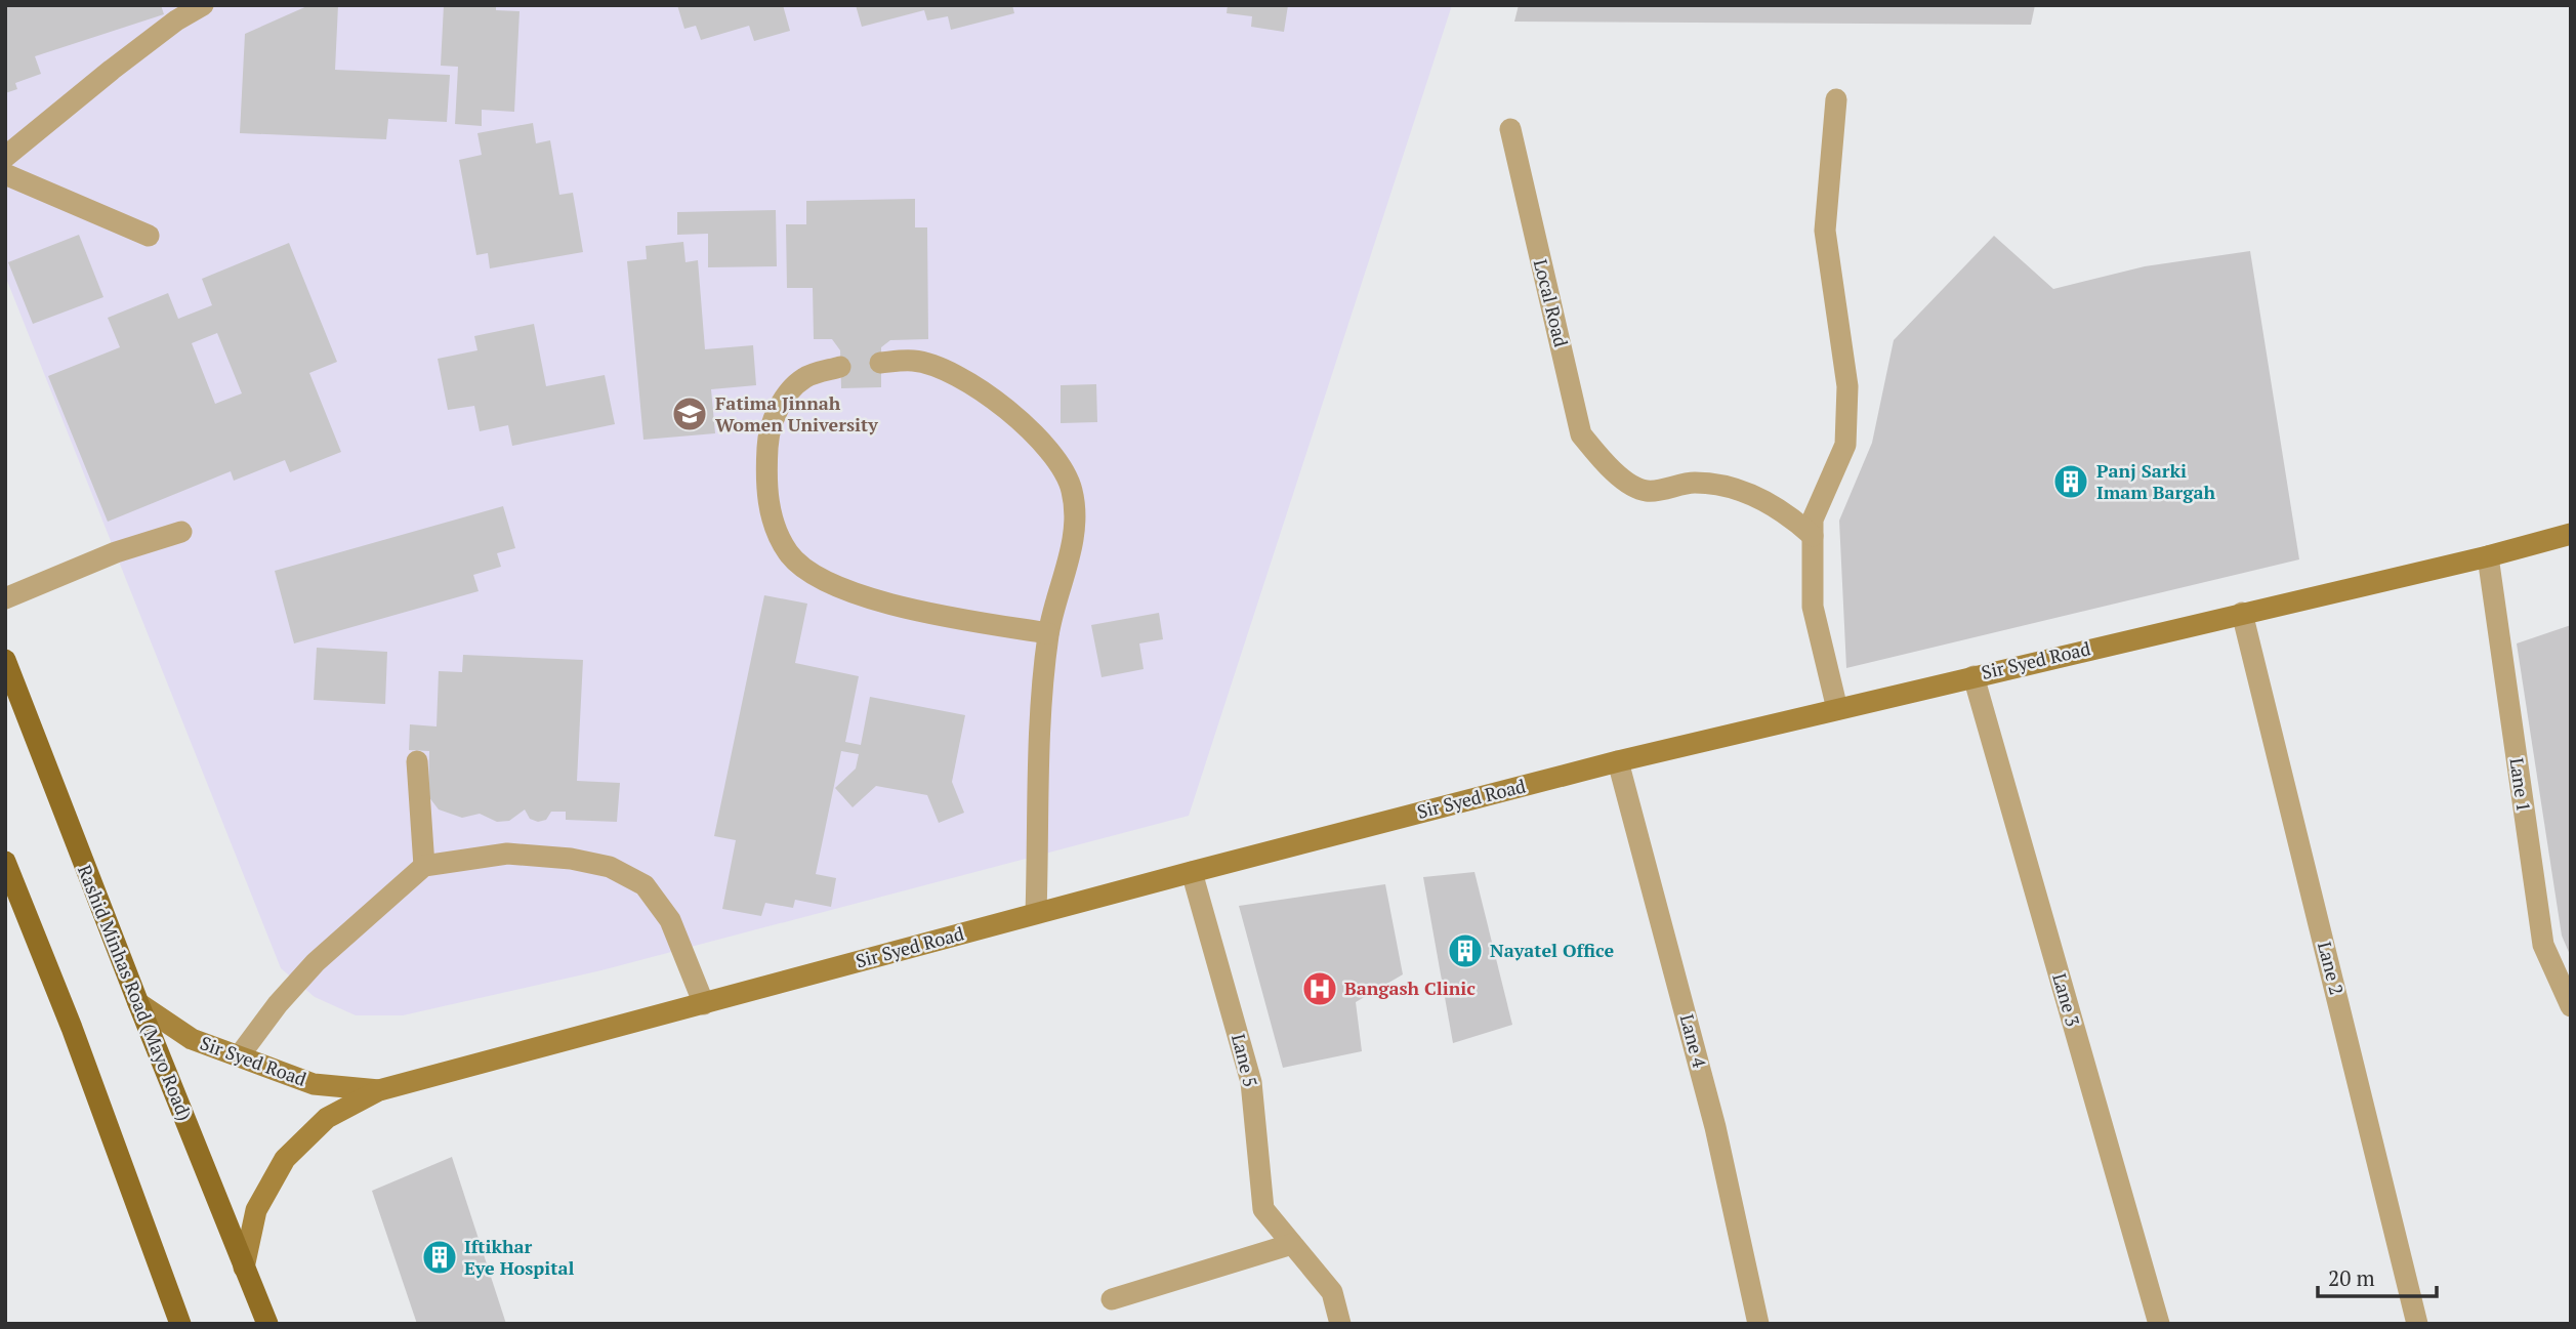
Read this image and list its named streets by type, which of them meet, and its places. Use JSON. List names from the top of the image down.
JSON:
{
  "streets": {
    "main road": ["Rashid Minhas Road (Mayo Road)"],
    "street": [
      "Local Road",
      "Sir Syed Road",
      "Lane 1",
      "Lane 2",
      "Lane 3",
      "Lane 4",
      "Lane 5"
    ]
  },
  "crossings": [
    ["Sir Syed Road", "Lane 1"],
    ["Sir Syed Road", "Lane 2"],
    ["Sir Syed Road", "Rashid Minhas Road (Mayo Road)"],
    ["Sir Syed Road", "Lane 3"],
    ["Sir Syed Road", "Lane 4"],
    ["Sir Syed Road", "Lane 5"]
  ],
  "places": {
    "school or university": ["Fatima Jinnah Women University"],
    "building": ["Panj Sarki Imam Bargah", "Nayatel Office", "Iftikhar Eye Hospital"],
    "hospital": ["Bangash Clinic"]
  },
  "scale_bar": "20 m"
}
